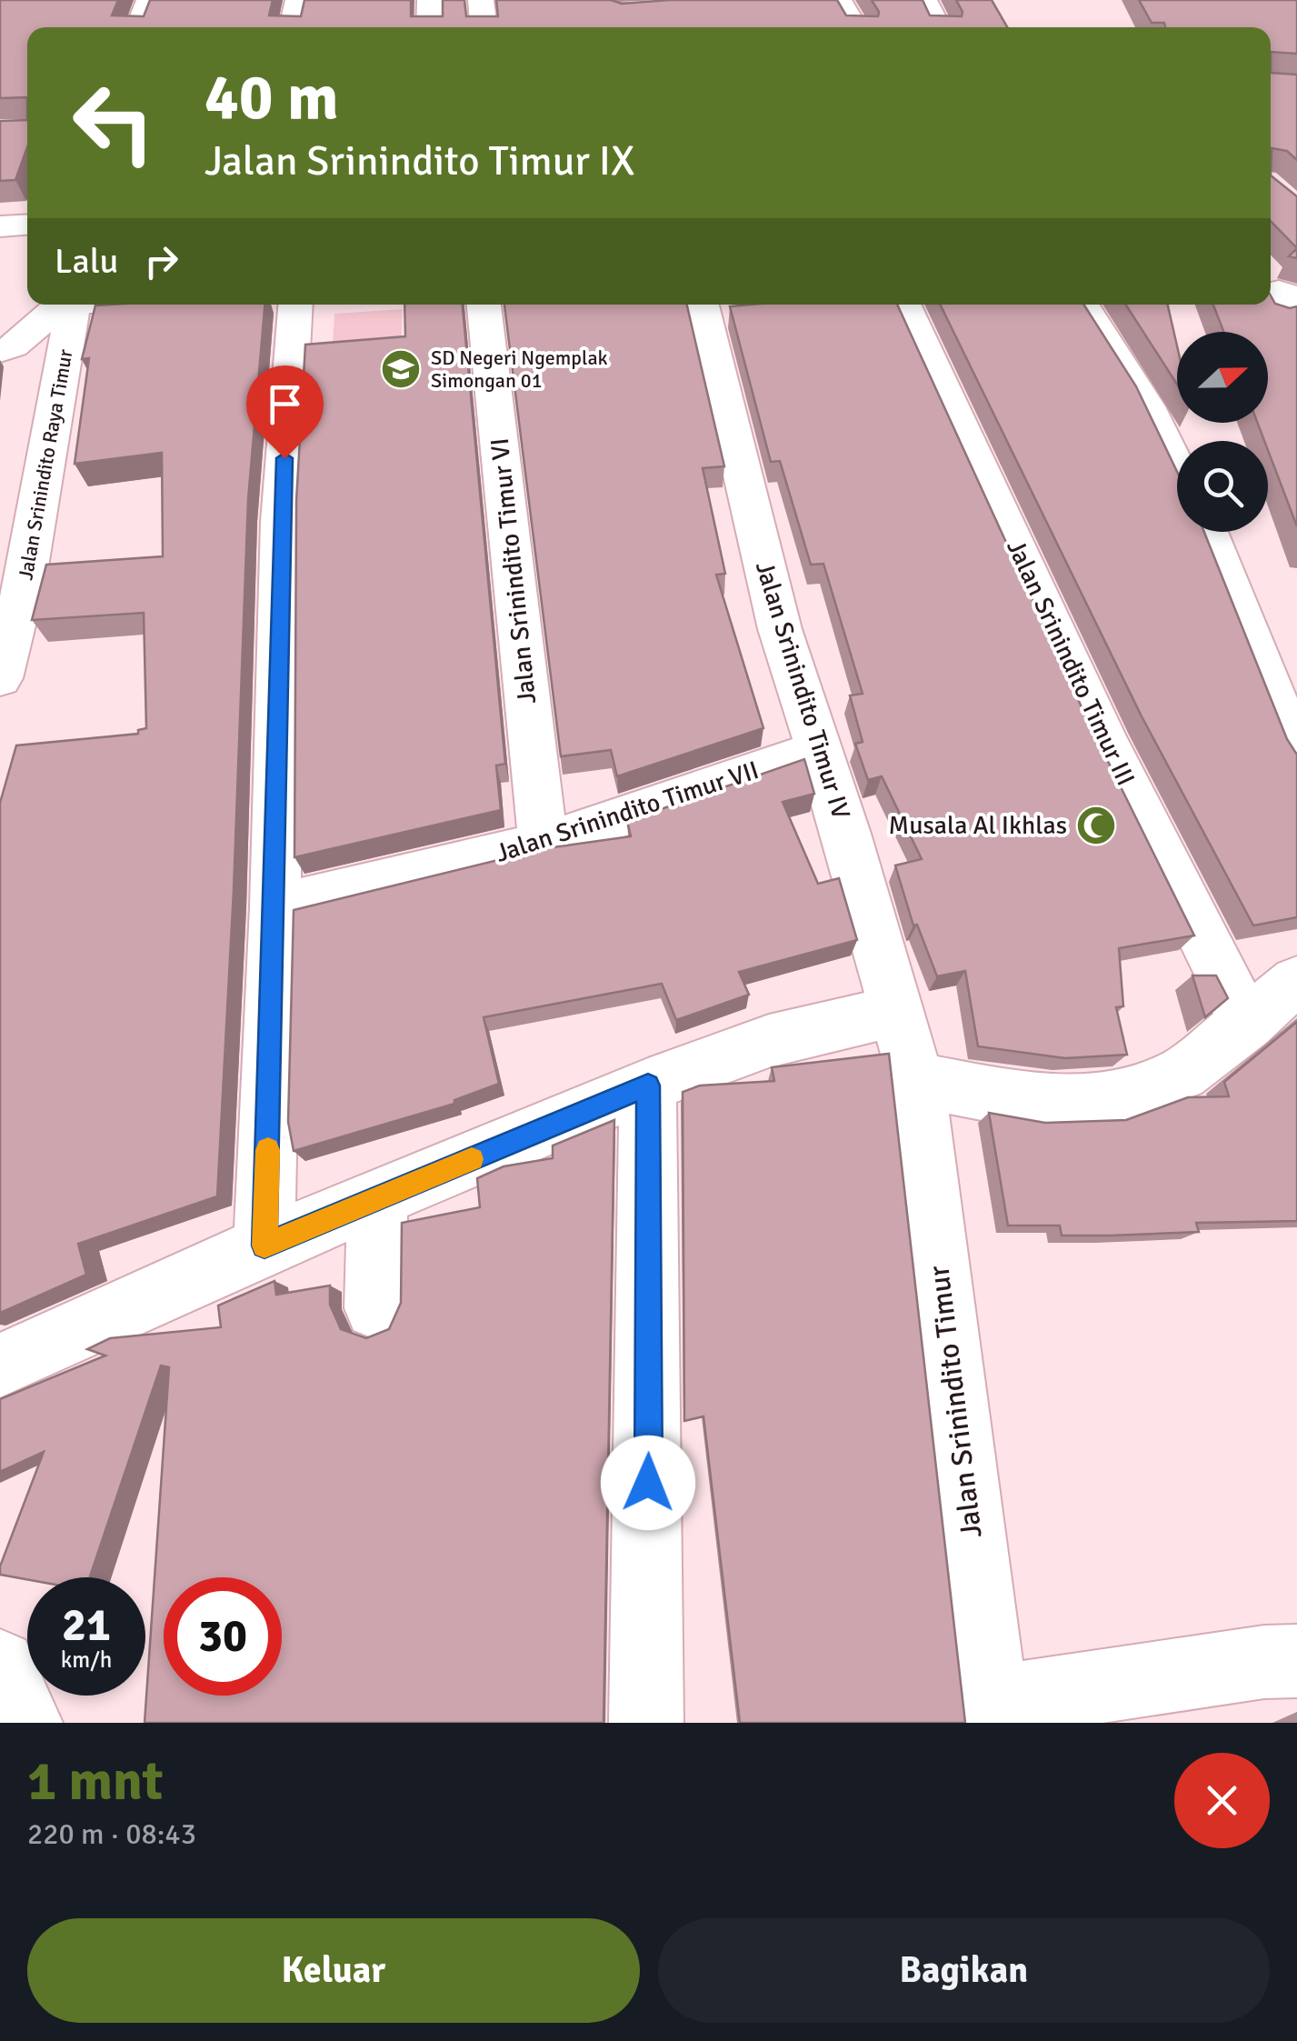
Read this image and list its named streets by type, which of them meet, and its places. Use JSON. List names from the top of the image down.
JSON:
{
  "streets": {
    "street": [
      "Jalan Srinindito Raya Timur",
      "Jalan Srinindito Timur VI",
      "Jalan Srinindito Timur III",
      "Jalan Srinindito Timur IV",
      "Jalan Srinindito Timur VII",
      "Jalan Srinindito Timur"
    ]
  },
  "crossings": [
    ["Jalan Srinindito Timur VI", "Jalan Srinindito Timur VII"],
    ["Jalan Srinindito Timur IV", "Jalan Srinindito Timur VII"],
    ["Jalan Srinindito Timur IV", "Jalan Srinindito Timur"]
  ],
  "places": {
    "school or university": ["SD Negeri Ngemplak Simongan 01"],
    "mosque": ["Musala Al Ikhlas"]
  },
  "north": "right",
  "page": {
    "turn": ["40 m", "Jalan Srinindito Timur IX"],
    "then": "Lalu",
    "speed": "21 km/h",
    "limit": "30",
    "heading": ["1 mnt", "220 m · 08:43"],
    "buttons": ["Keluar", "Bagikan"]
  }
}
